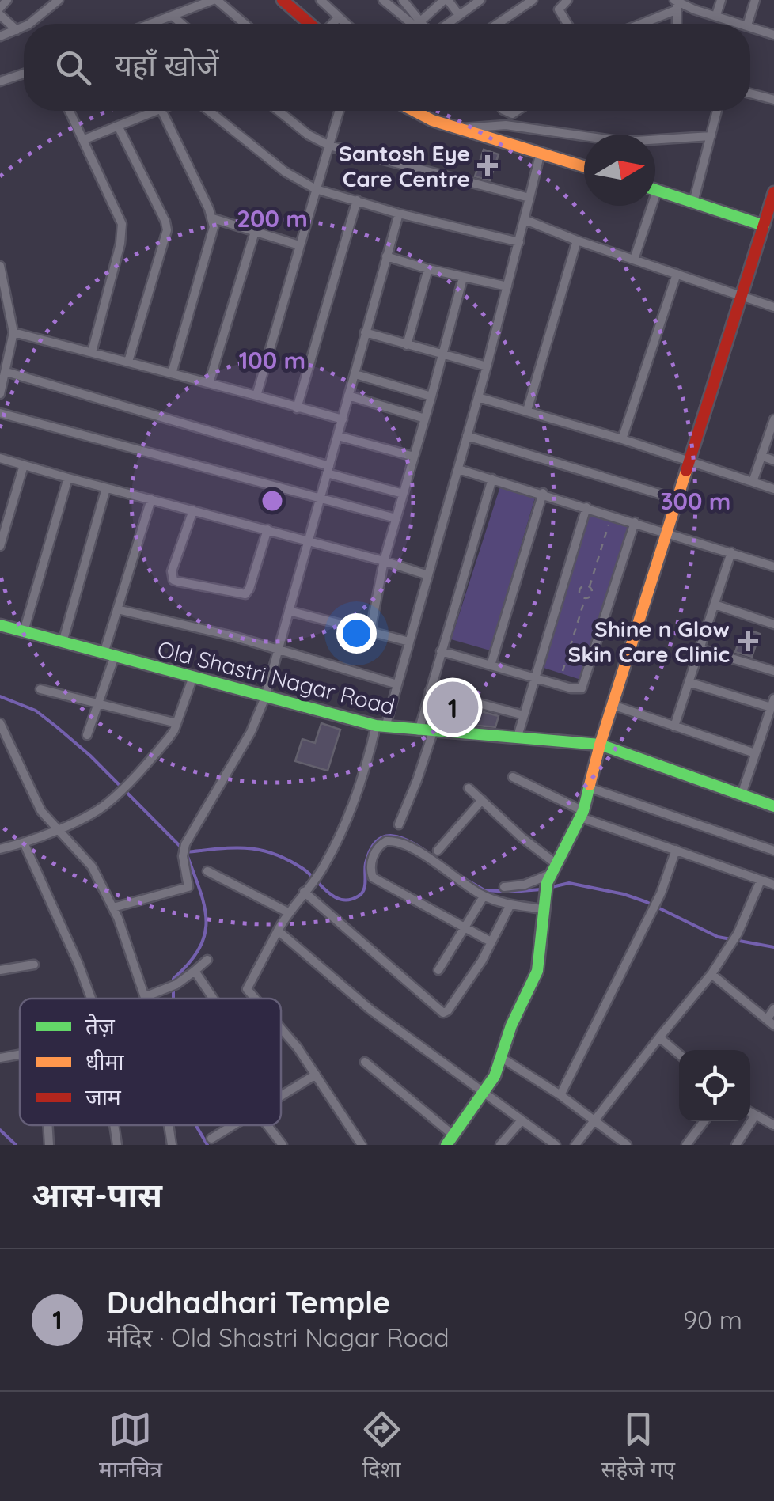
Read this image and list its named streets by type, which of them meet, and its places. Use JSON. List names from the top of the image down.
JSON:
{
  "streets": {
    "street": ["Old Shastri Nagar Road"]
  },
  "places": {
    "health": ["Santosh Eye Care Centre", "Shine n Glow Skin Care Clinic"]
  },
  "legend": ["तेज़", "धीमा", "जाम"],
  "north": "right",
  "page": {
    "search": "यहाँ खोजें",
    "pins": "1",
    "heading": "आस-पास",
    "list": [
      {
        "mark": "1",
        "name": "Dudhadhari Temple",
        "note": "मंदिर · Old Shastri Nagar Road",
        "value": "90 m"
      }
    ],
    "nav": ["मानचित्र", "दिशा", "सहेजे गए"]
  },
  "rings": ["200 m", "100 m", "300 m"]
}
